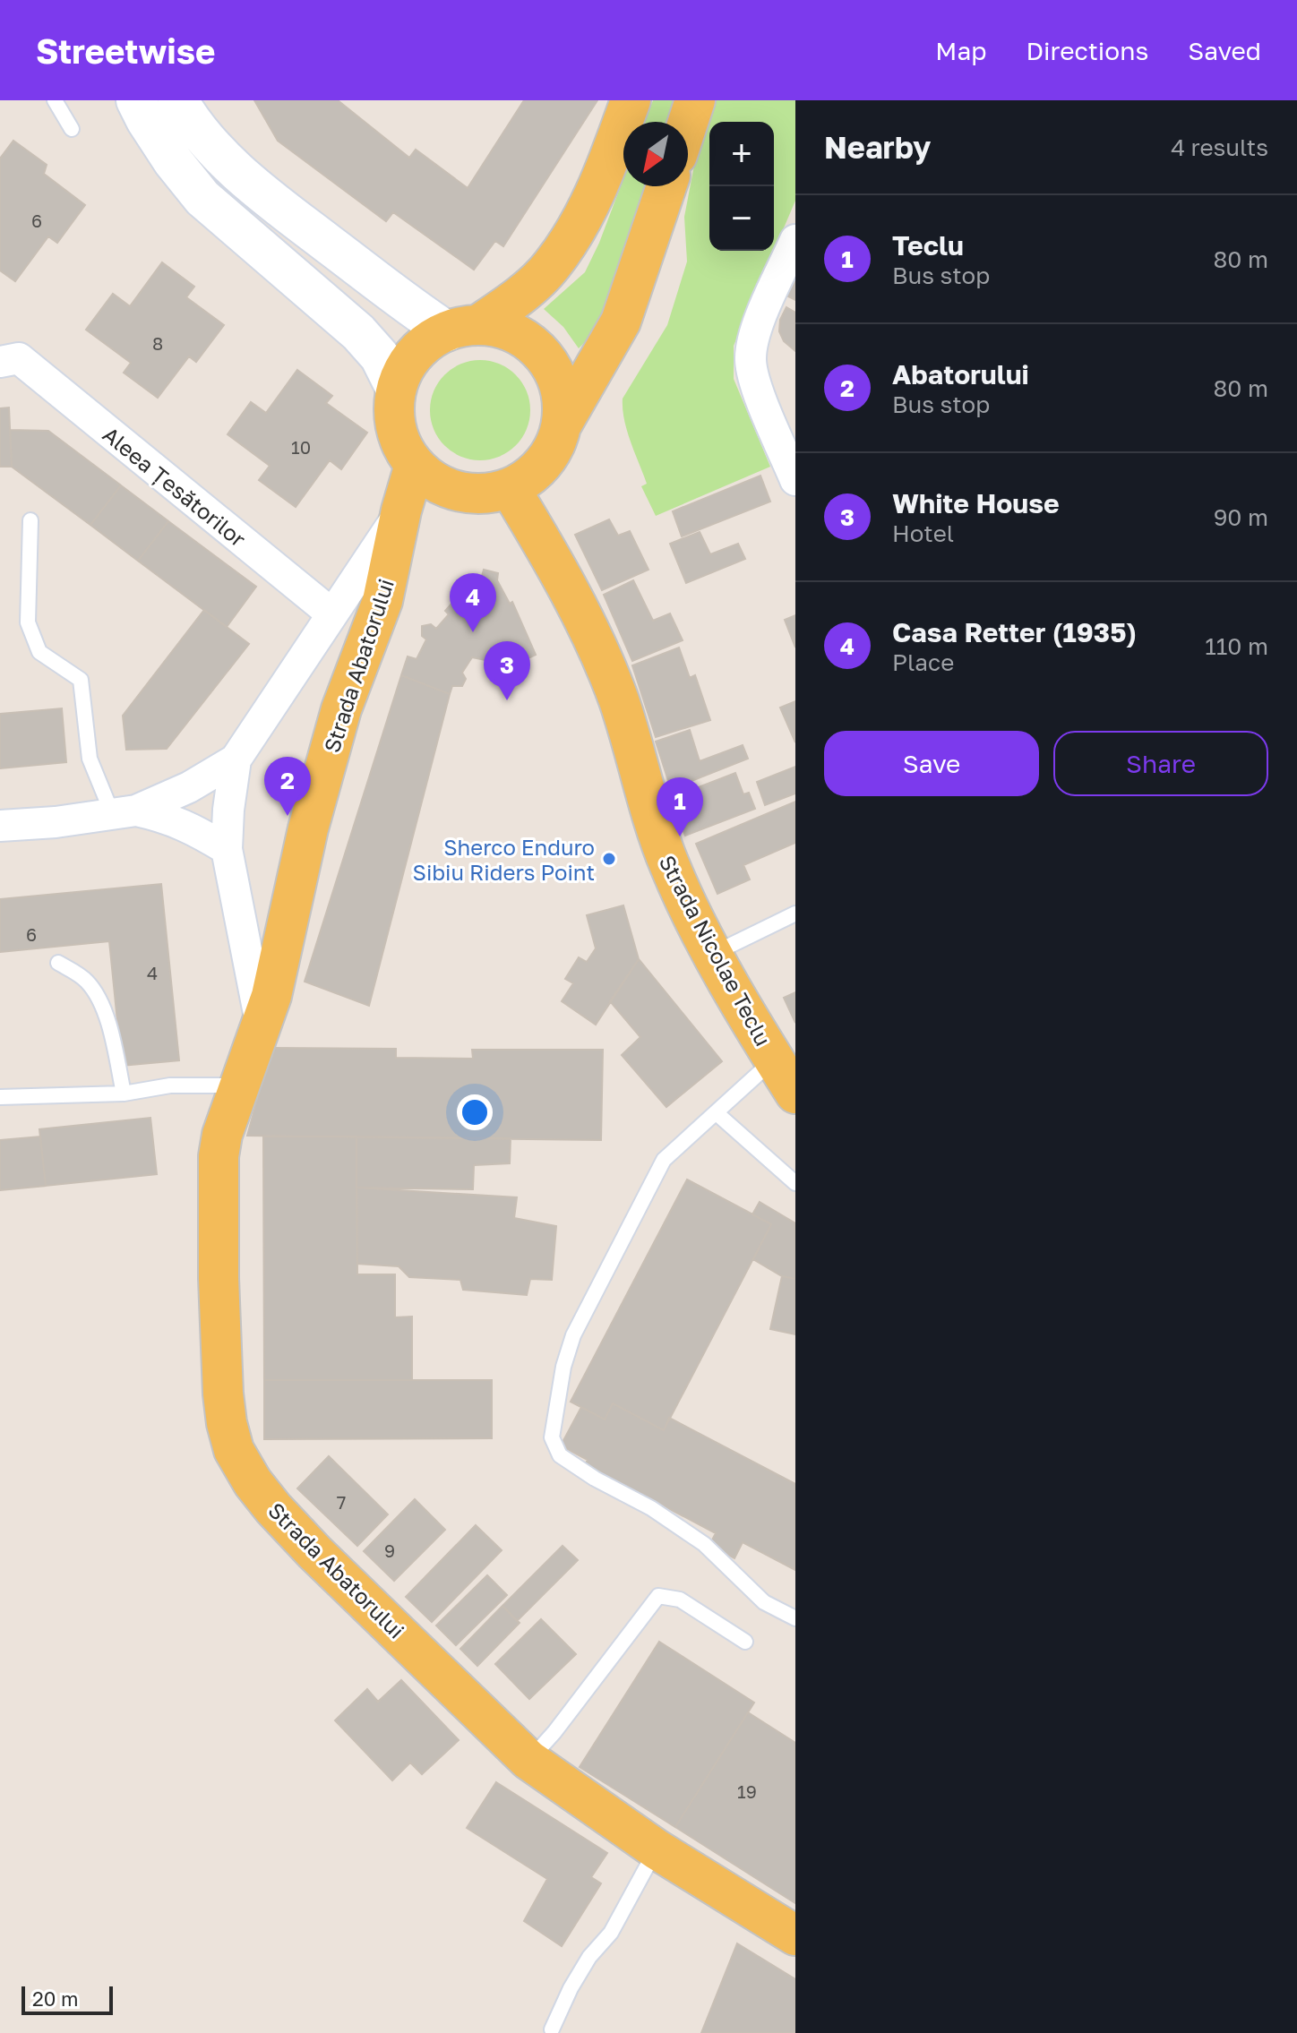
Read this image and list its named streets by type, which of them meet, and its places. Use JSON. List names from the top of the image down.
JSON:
{
  "streets": {
    "main road": ["Strada Abatorului", "Strada Nicolae Teclu"],
    "street": ["Aleea Țesătorilor"]
  },
  "crossings": [
    ["Aleea Țesătorilor", "Strada Abatorului"],
    ["Strada Abatorului", "Strada Nicolae Teclu"]
  ],
  "places": ["Sherco Enduro Sibiu Riders Point"],
  "house_numbers": [
    "6",
    "8",
    "10",
    "6",
    "4",
    "7",
    "9",
    "19"
  ],
  "scale_bar": "20 m",
  "north": "bottom left",
  "page": {
    "header": "Streetwise",
    "nav": ["Map", "Directions", "Saved"],
    "heading": ["Nearby", "4 results"],
    "map_buttons": ["+", "−"],
    "list": [
      {
        "mark": "1",
        "name": "Teclu",
        "note": "Bus stop",
        "value": "80 m"
      },
      {
        "mark": "2",
        "name": "Abatorului",
        "note": "Bus stop",
        "value": "80 m"
      },
      {
        "mark": "3",
        "name": "White House",
        "note": "Hotel",
        "value": "90 m"
      },
      {
        "mark": "4",
        "name": "Casa Retter (1935)",
        "note": "Place",
        "value": "110 m"
      }
    ],
    "pins": [
      "4",
      "3",
      "2",
      "1"
    ],
    "buttons": ["Save", "Share"],
    "scale": "20 m"
  }
}
